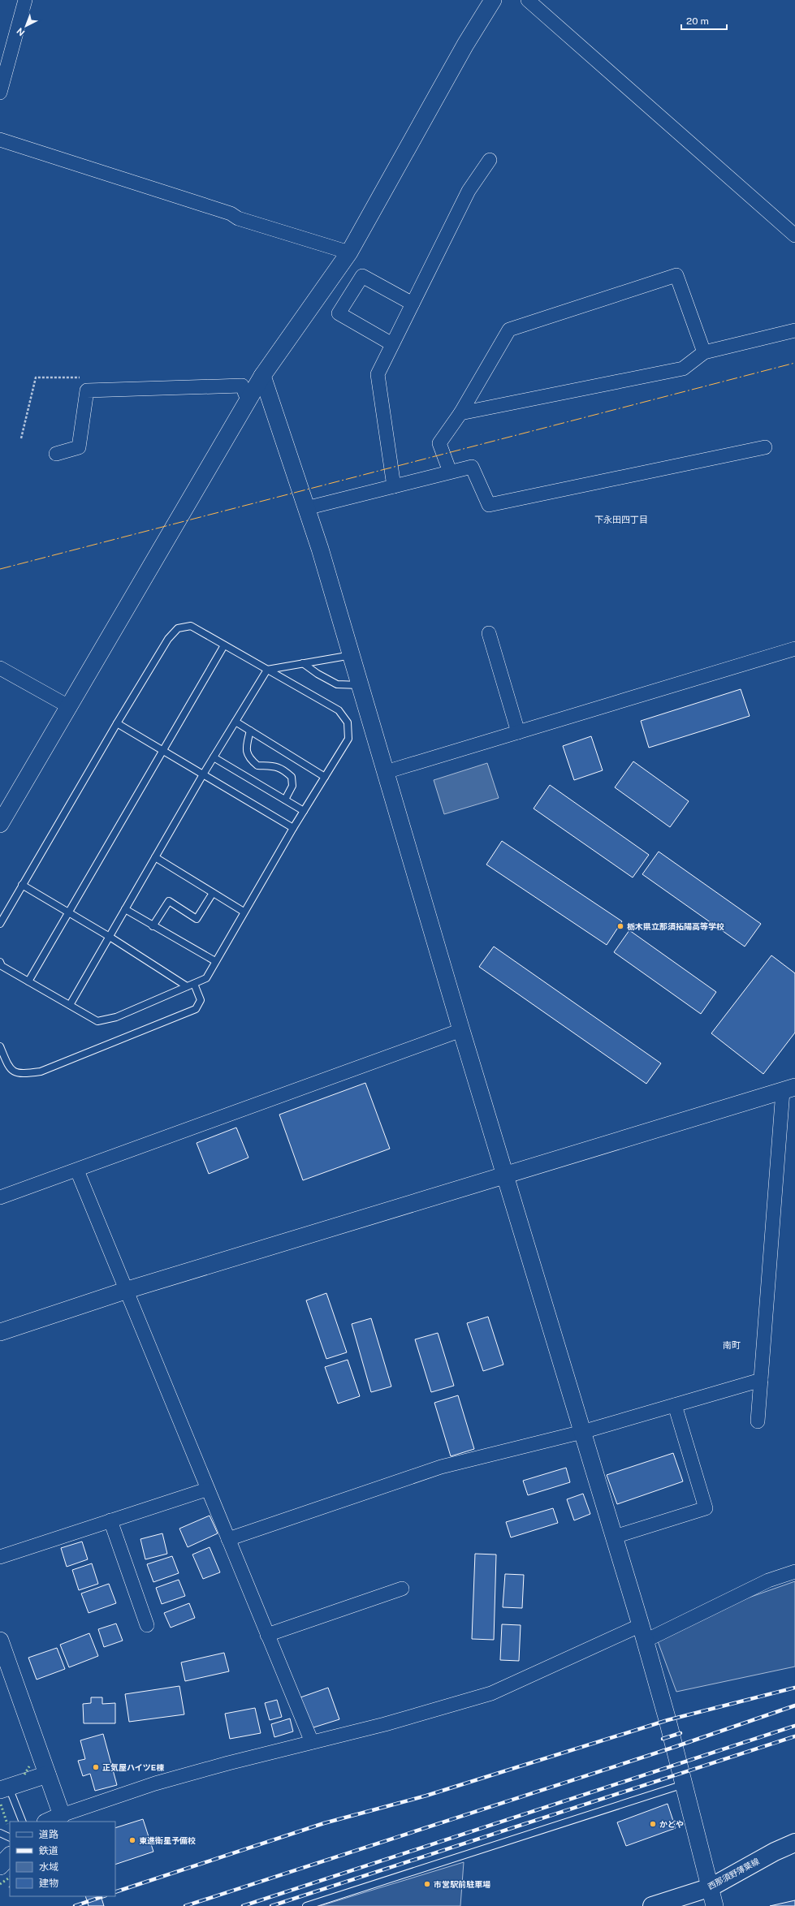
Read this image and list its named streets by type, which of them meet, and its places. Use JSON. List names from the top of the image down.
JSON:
{
  "streets": {
    "main road": ["西那須野薄葉線"]
  },
  "districts": ["下永田四丁目", "南町"],
  "places": [
    "栃木県立那須拓陽高等学校",
    "正気屋ハイツE棟",
    "かどや",
    "東進衛星予備校",
    "市営駅前駐車場"
  ],
  "legend": [
    "道路",
    "鉄道",
    "水域",
    "建物"
  ],
  "scale_bar": "20 m",
  "north": "bottom left"
}
